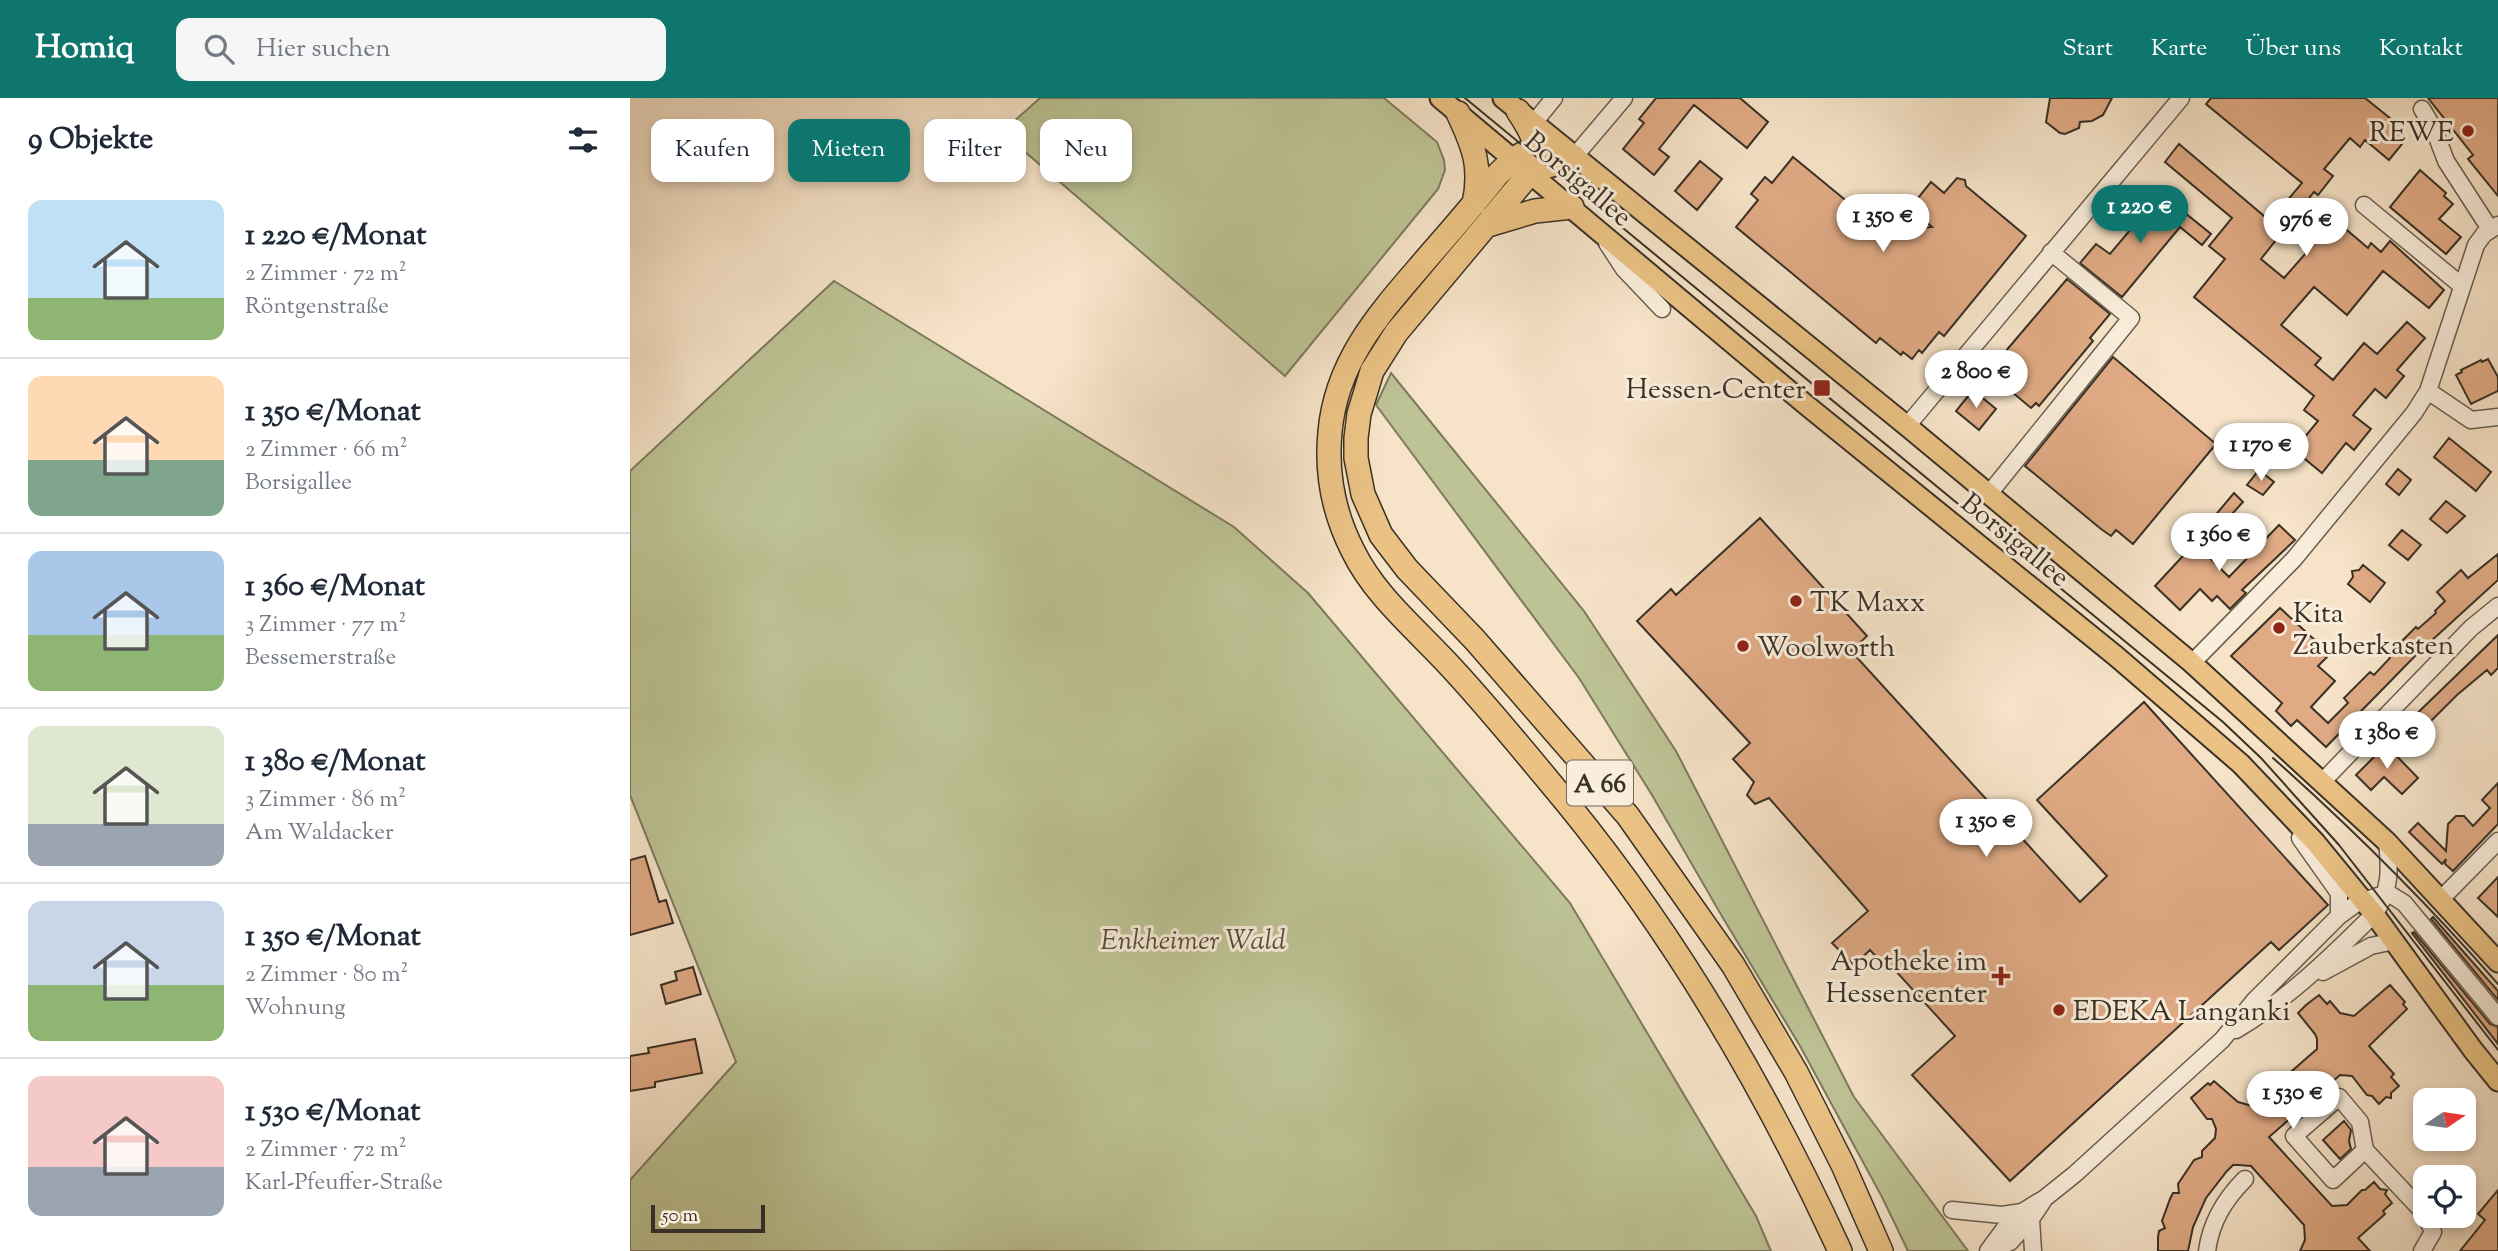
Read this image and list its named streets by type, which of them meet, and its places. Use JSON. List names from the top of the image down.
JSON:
{
  "streets": {
    "highway": ["A 66"],
    "main road": ["Borsigallee"]
  },
  "crossings": [
    ["Borsigallee", "A 66"]
  ],
  "parks": ["Enkheimer Wald"],
  "places": {
    "other": [
      "REWE",
      "TK Maxx",
      "Kita Zauberkasten",
      "Woolworth",
      "EDEKA Langanki"
    ],
    "transit": ["Hessen-Center"],
    "health": ["Apotheke im Hessencenter"]
  },
  "scale_bar": "50 m",
  "north": "right",
  "page": {
    "header": "Homiq",
    "search": "Hier suchen",
    "nav": [
      "Start",
      "Karte",
      "Über uns",
      "Kontakt"
    ],
    "heading": "9 Objekte",
    "chip": [
      "Kaufen",
      "Mieten",
      "Filter",
      "Neu"
    ],
    "list": [
      {
        "name": "1 220 €/Monat",
        "note": "2 Zimmer · 72 m² · Röntgenstraße"
      },
      {
        "name": "1 350 €/Monat",
        "note": "2 Zimmer · 66 m² · Borsigallee"
      },
      {
        "name": "1 360 €/Monat",
        "note": "3 Zimmer · 77 m² · Bessemerstraße"
      },
      {
        "name": "1 380 €/Monat",
        "note": "3 Zimmer · 86 m² · Am Waldacker"
      },
      {
        "name": "1 350 €/Monat",
        "note": "2 Zimmer · 80 m² · Wohnung"
      },
      {
        "name": "1 530 €/Monat",
        "note": "2 Zimmer · 72 m² · Karl-Pfeuffer-Straße"
      }
    ],
    "price": [
      "1 220 €",
      "1 350 €",
      "976 €",
      "2 800 €",
      "1 170 €",
      "1 360 €",
      "1 380 €",
      "1 350 €",
      "1 530 €"
    ],
    "scale": "50 m"
  }
}
